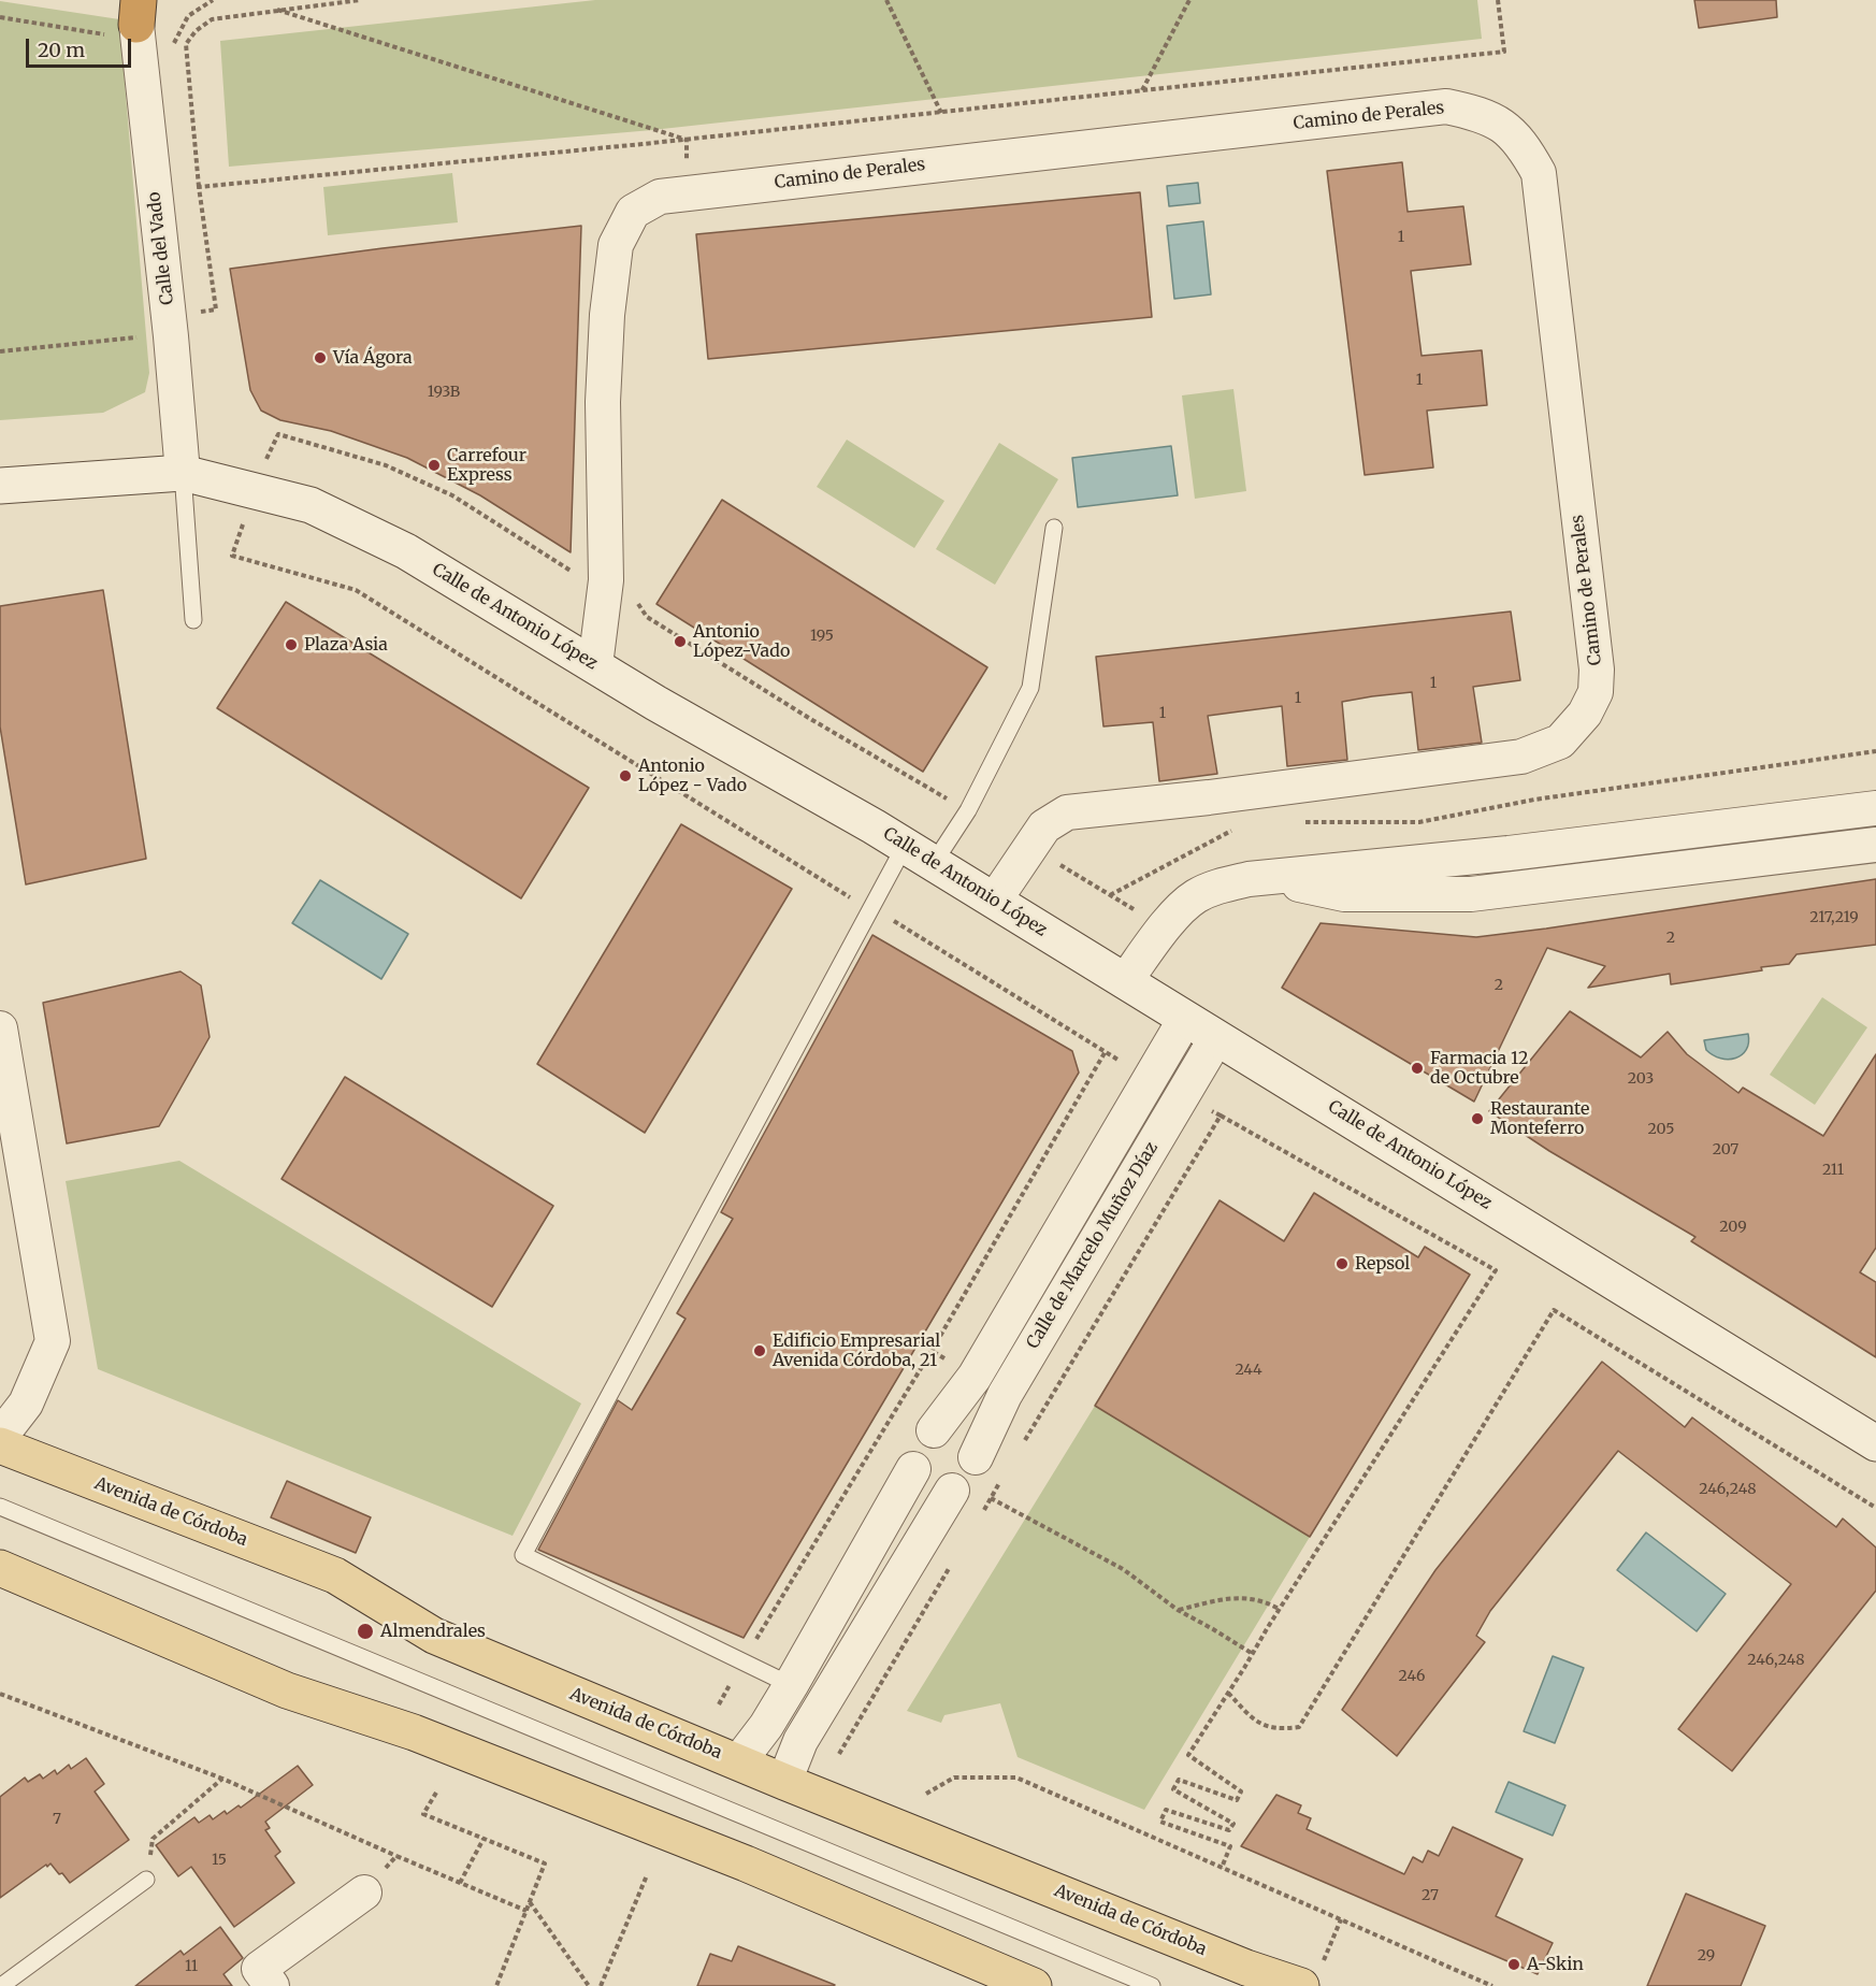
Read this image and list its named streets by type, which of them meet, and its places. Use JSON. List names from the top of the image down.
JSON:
{
  "streets": {
    "main road": ["Avenida de Córdoba"],
    "street": [
      "Camino de Perales",
      "Calle del Vado",
      "Calle de Antonio López",
      "Calle de Marcelo Muñoz Díaz"
    ]
  },
  "crossings": [
    ["Camino de Perales", "Calle de Antonio López"],
    ["Calle del Vado", "Calle de Antonio López"],
    ["Calle de Antonio López", "Calle de Marcelo Muñoz Díaz"],
    ["Calle de Marcelo Muñoz Díaz", "Avenida de Córdoba"]
  ],
  "places": [
    "Vía Ágora",
    "Carrefour Express",
    "Antonio López-Vado",
    "Plaza Asia",
    "Antonio López - Vado",
    "Farmacia 12 de Octubre",
    "Restaurante Monteferro",
    "Repsol",
    "Edificio Empresarial Avenida Córdoba, 21",
    "Almendrales",
    "A-Skin"
  ],
  "house_numbers": [
    "1",
    "1",
    "193B",
    "195",
    "1",
    "1",
    "1",
    "217,219",
    "2",
    "2",
    "203",
    "205",
    "207",
    "211",
    "209",
    "244",
    "246,248",
    "246,248",
    "246",
    "7",
    "15",
    "27",
    "29",
    "11"
  ],
  "scale_bar": "20 m"
}
